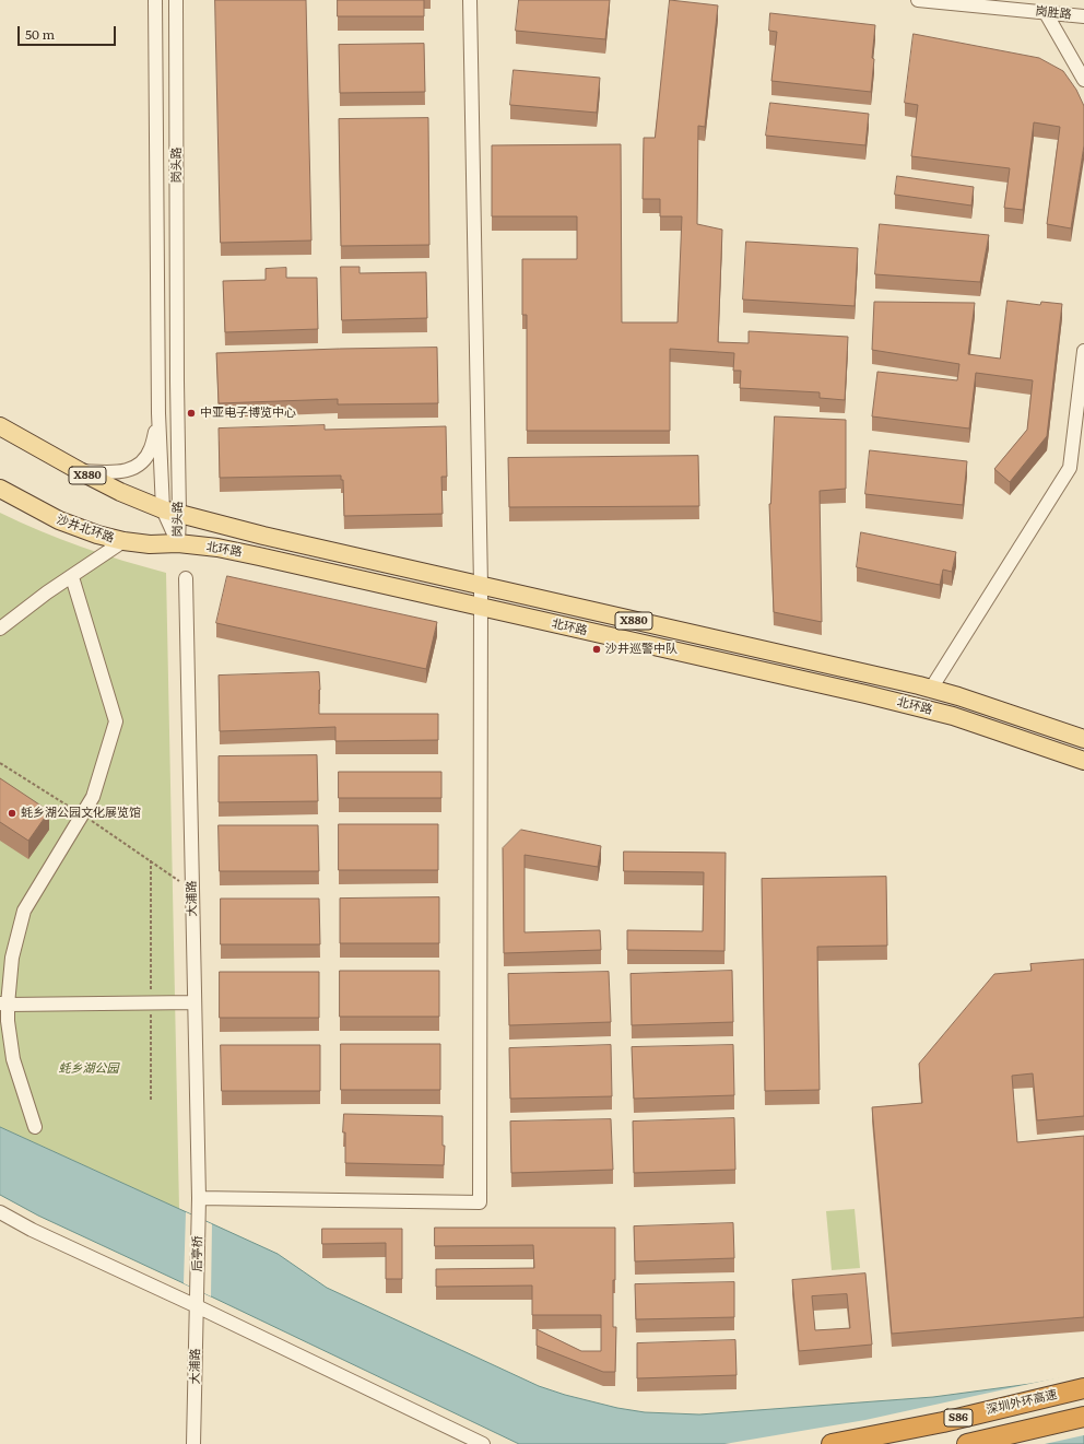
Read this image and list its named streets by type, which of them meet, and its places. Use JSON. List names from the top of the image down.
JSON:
{
  "streets": {
    "highway": ["深圳外环高速", "S86"],
    "main road": ["X880", "沙井北环路", "北环路"],
    "street": [
      "岗胜路",
      "岗头路",
      "大浦路",
      "后亭桥"
    ]
  },
  "crossings": [
    ["岗头路", "X880"],
    ["岗头路", "沙井北环路"],
    ["岗头路", "北环路"],
    ["X880", "北环路"],
    ["沙井北环路", "北环路"],
    ["大浦路", "后亭桥"]
  ],
  "parks": ["蚝乡湖公园"],
  "places": ["中亚电子博览中心", "沙井巡警中队", "蚝乡湖公园文化展览馆"],
  "scale_bar": "50 m"
}
